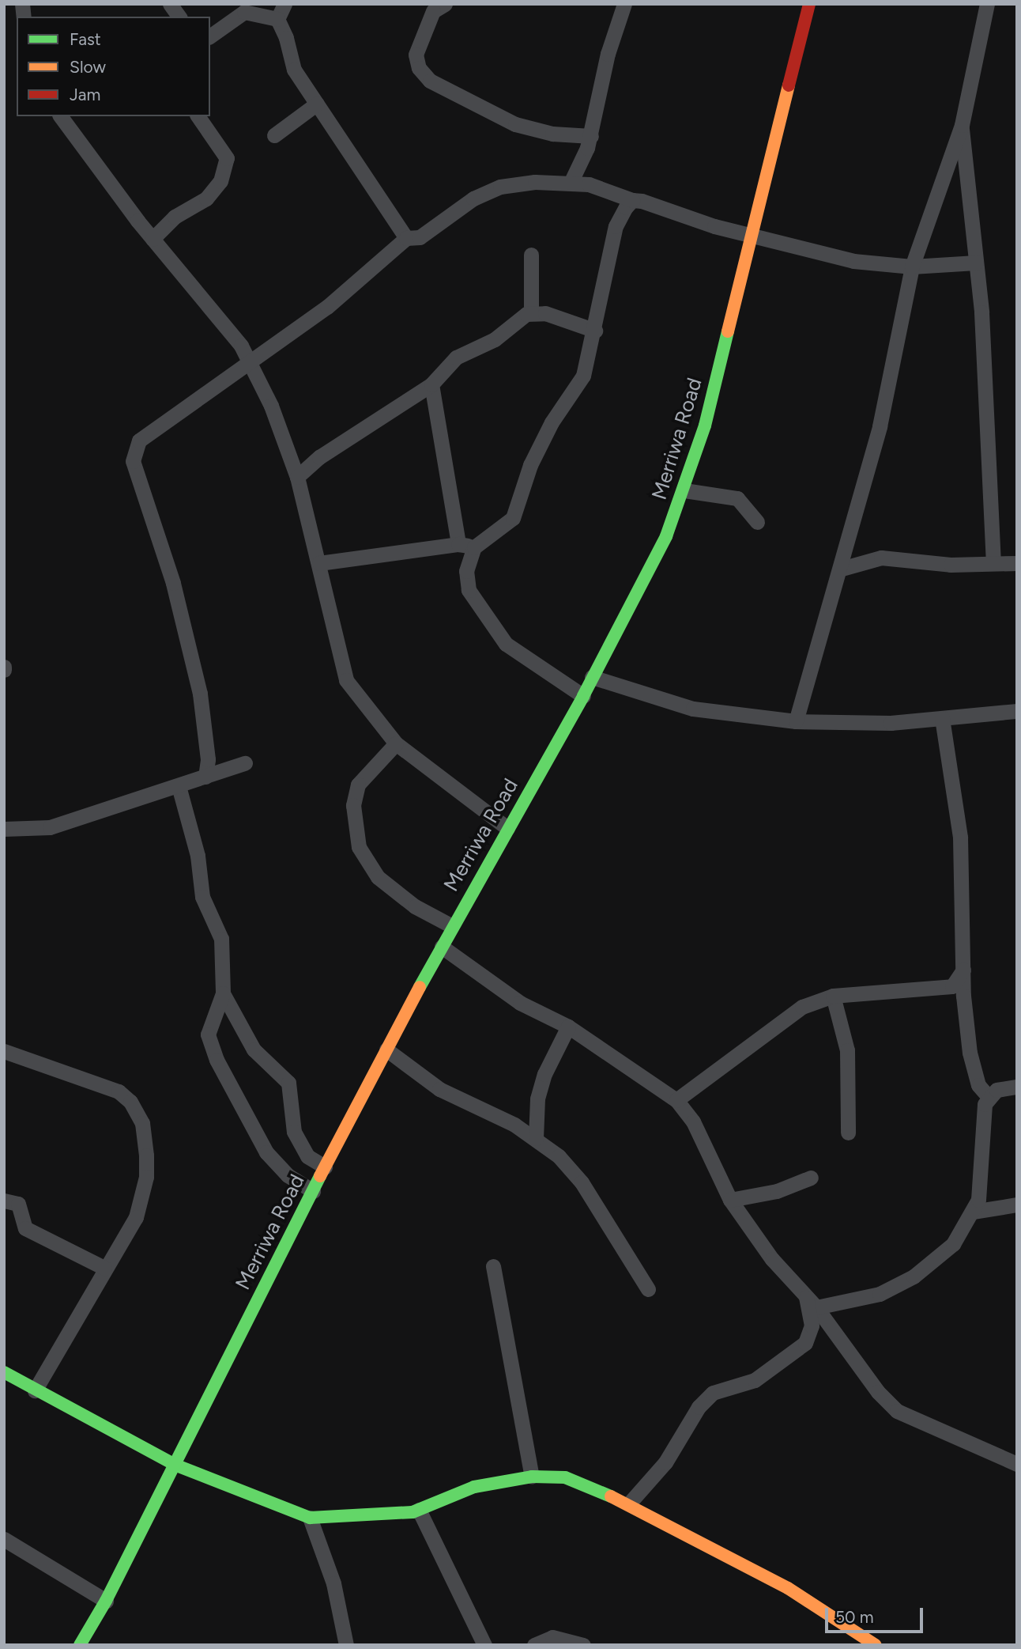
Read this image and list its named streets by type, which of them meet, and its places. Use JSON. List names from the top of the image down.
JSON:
{
  "streets": {
    "street": ["Merriwa Road"]
  },
  "legend": ["Fast", "Slow", "Jam"],
  "scale_bar": "50 m"
}
